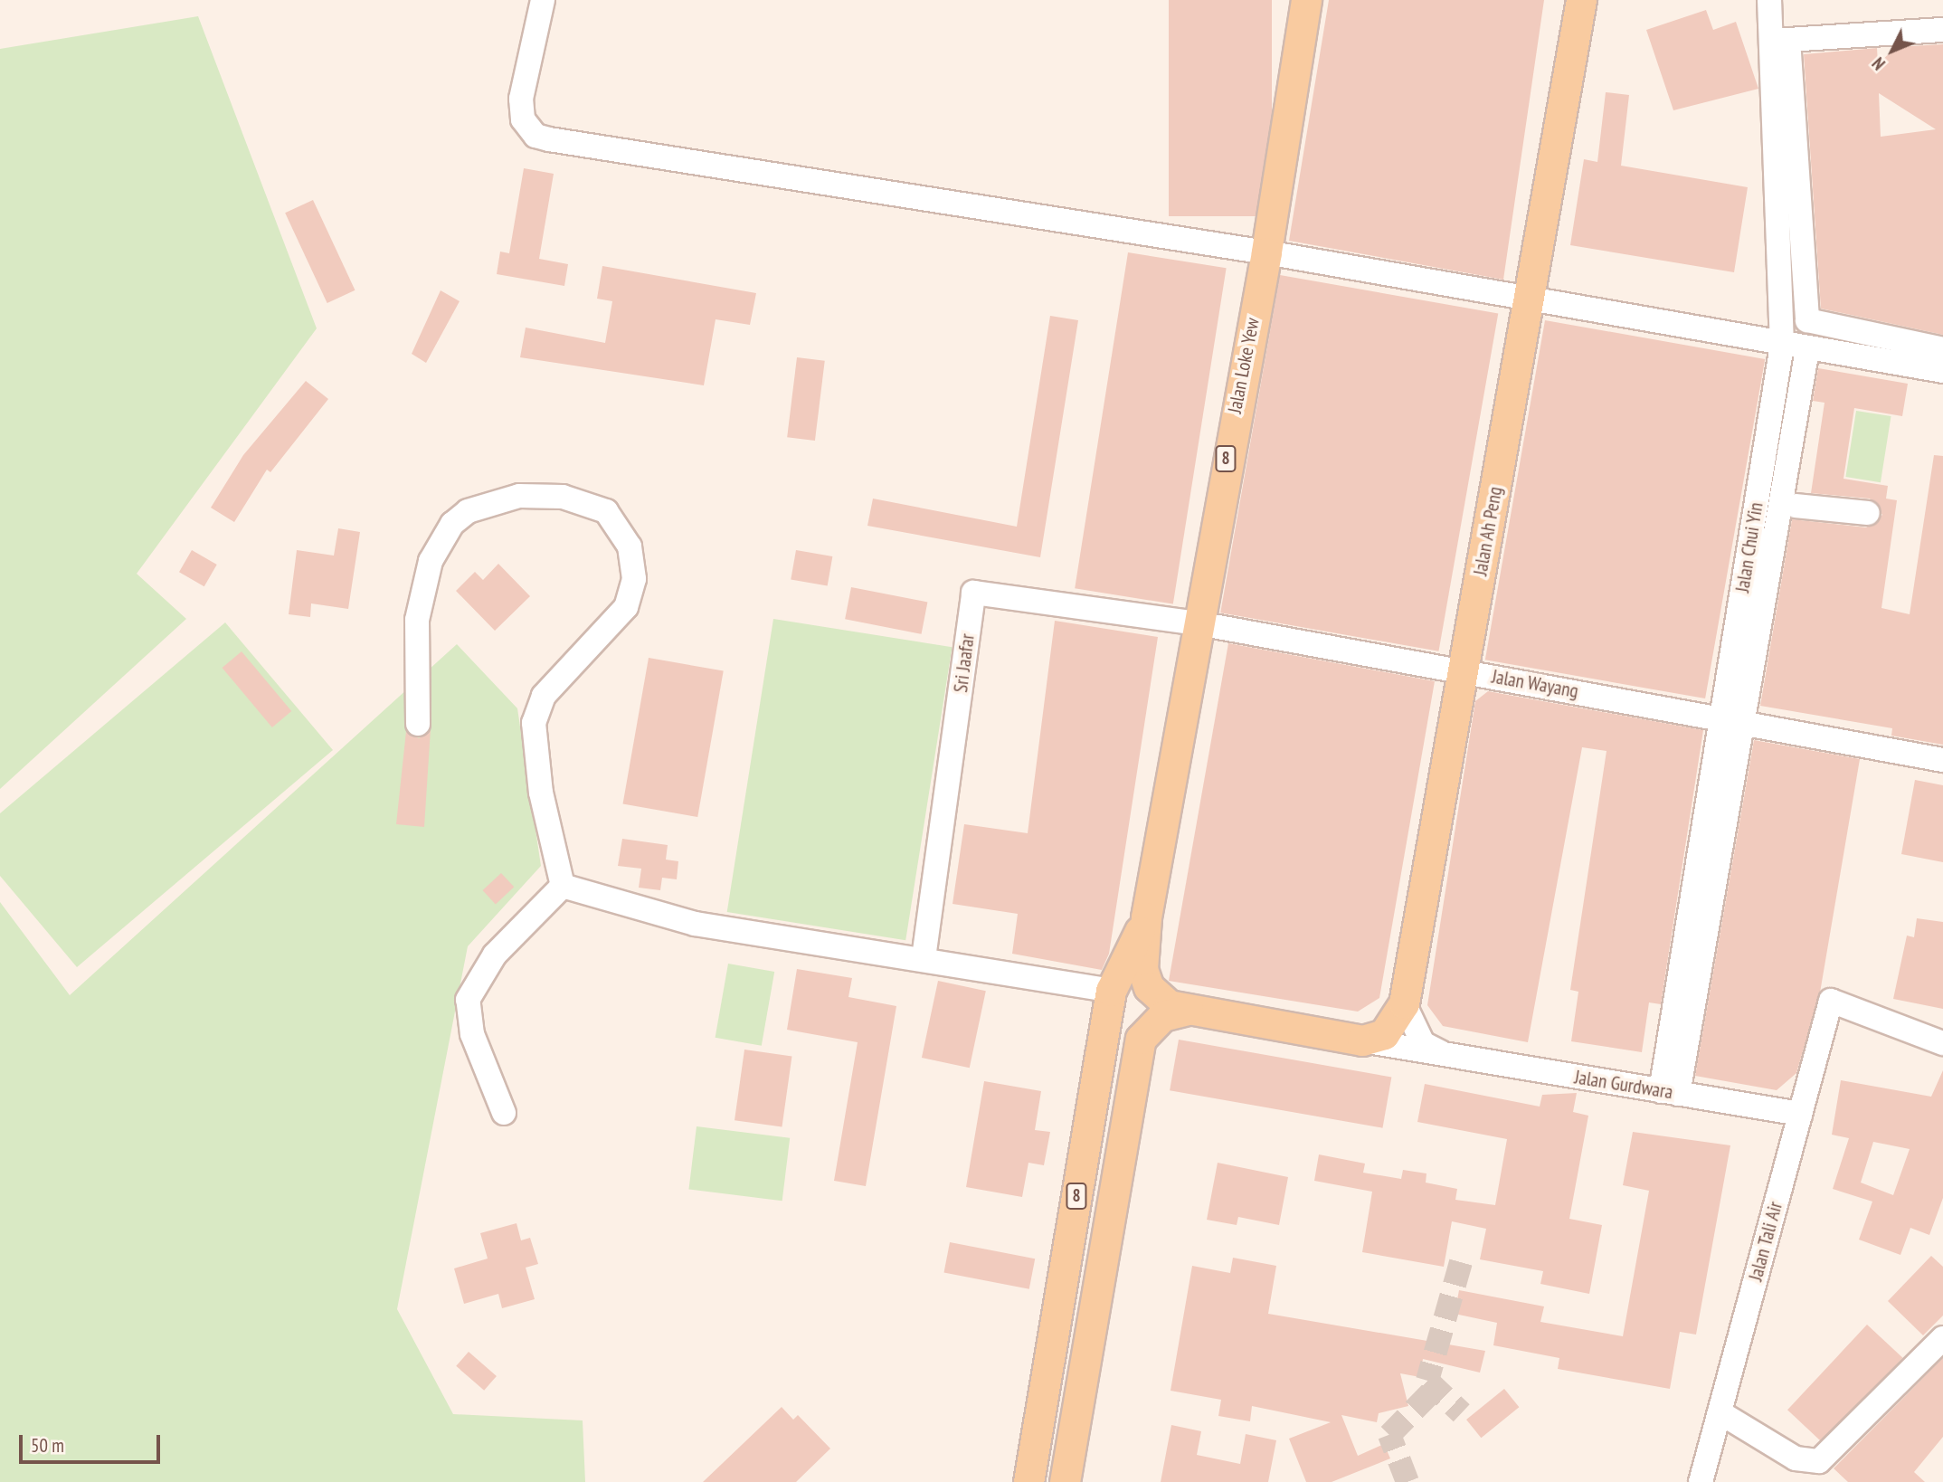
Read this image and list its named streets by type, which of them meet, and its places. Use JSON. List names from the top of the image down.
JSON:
{
  "streets": {
    "main road": ["Jalan Loke Yew", "8", "Jalan Ah Peng"],
    "street": [
      "Jalan Chui Yin",
      "Sri Jaafar",
      "Jalan Wayang",
      "Jalan Gurdwara",
      "Jalan Tali Air"
    ]
  },
  "crossings": [
    ["Jalan Loke Yew", "8"],
    ["Jalan Loke Yew", "Sri Jaafar"],
    ["Jalan Loke Yew", "Jalan Wayang"],
    ["Jalan Ah Peng", "Jalan Wayang"],
    ["Jalan Ah Peng", "Jalan Gurdwara"],
    ["Jalan Chui Yin", "Jalan Wayang"],
    ["Jalan Chui Yin", "Jalan Gurdwara"],
    ["Sri Jaafar", "Jalan Wayang"],
    ["Jalan Gurdwara", "Jalan Tali Air"]
  ],
  "scale_bar": "50 m",
  "north": "bottom left"
}
